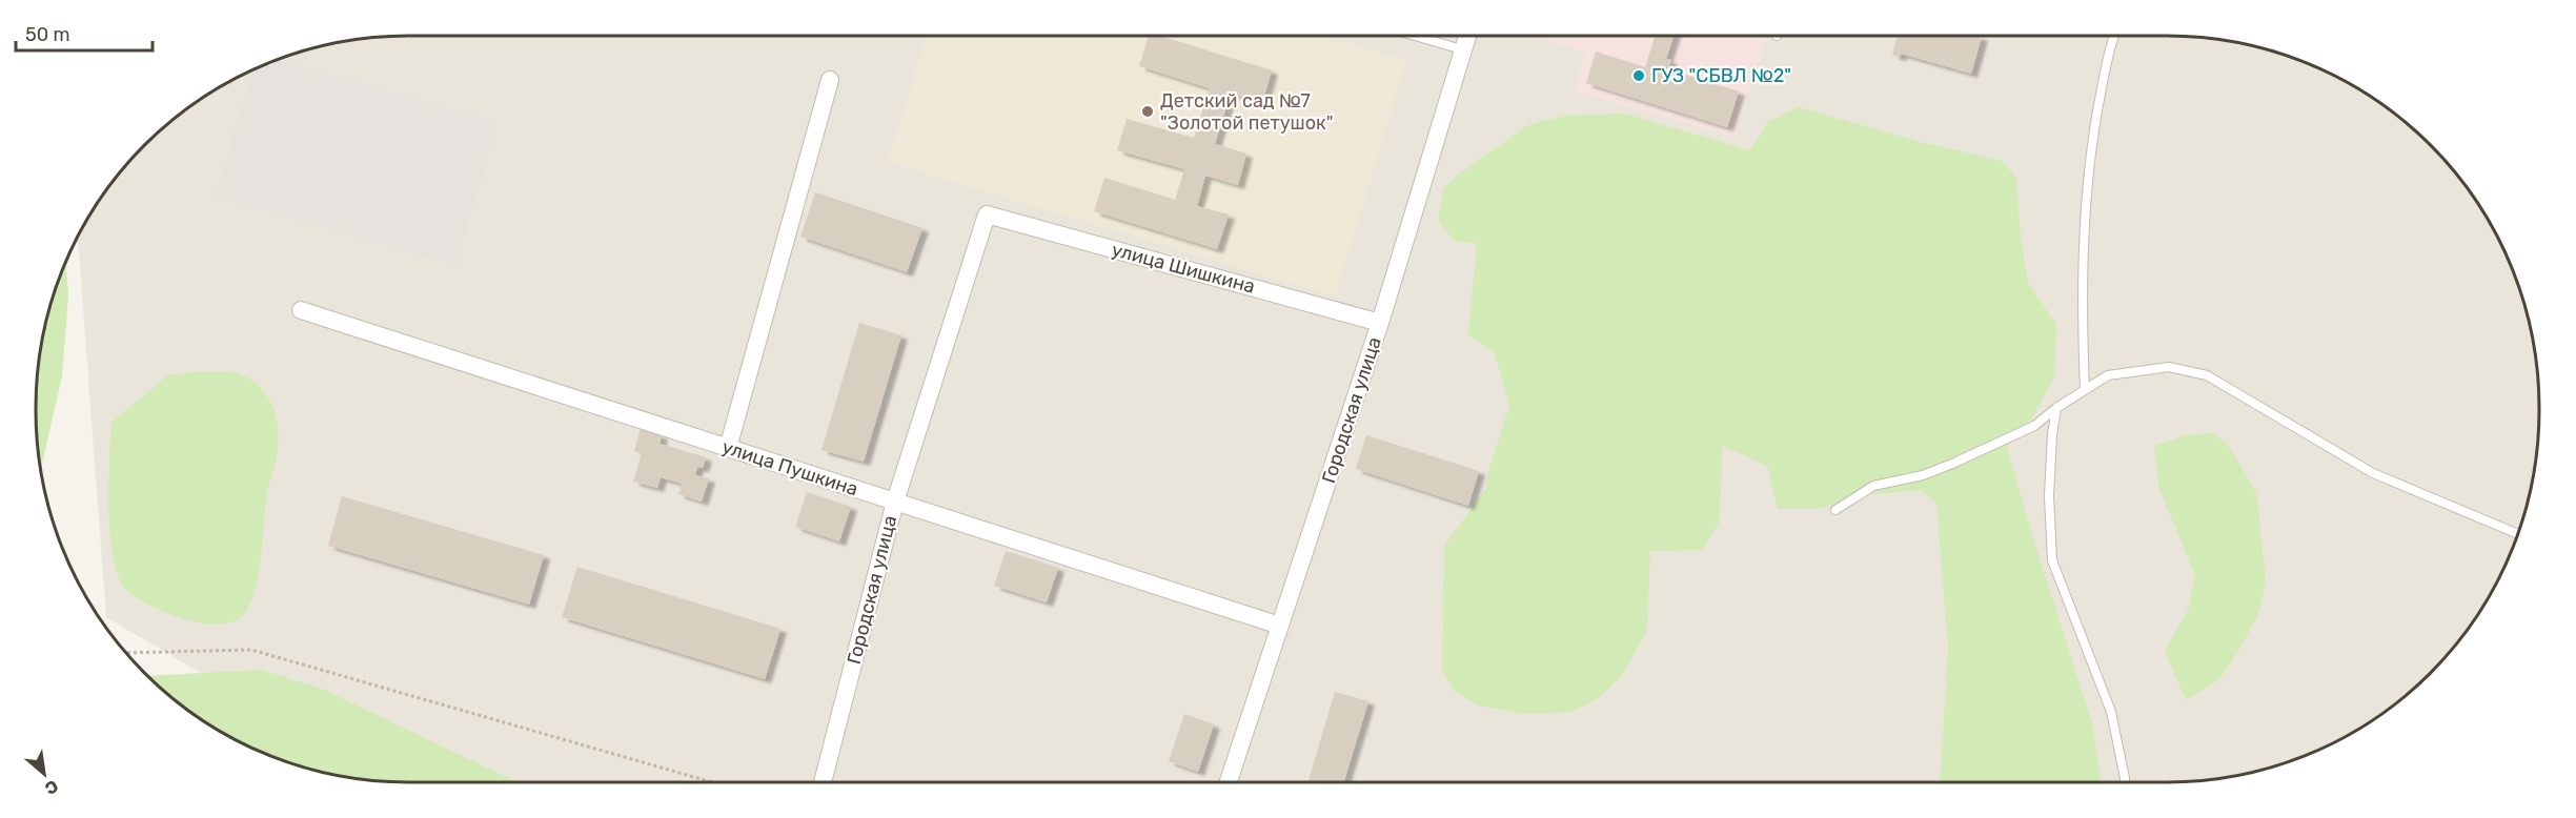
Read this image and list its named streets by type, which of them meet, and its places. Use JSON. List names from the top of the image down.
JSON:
{
  "streets": {
    "street": ["улица Шишкина", "Городская улица", "улица Пушкина"]
  },
  "crossings": [
    ["улица Шишкина", "Городская улица"],
    ["Городская улица", "улица Пушкина"]
  ],
  "places": ["ГУЗ \"СБВЛ №2\"", "Детский сад №7 \"Золотой петушок\""],
  "scale_bar": "50 m",
  "north": "bottom right"
}
